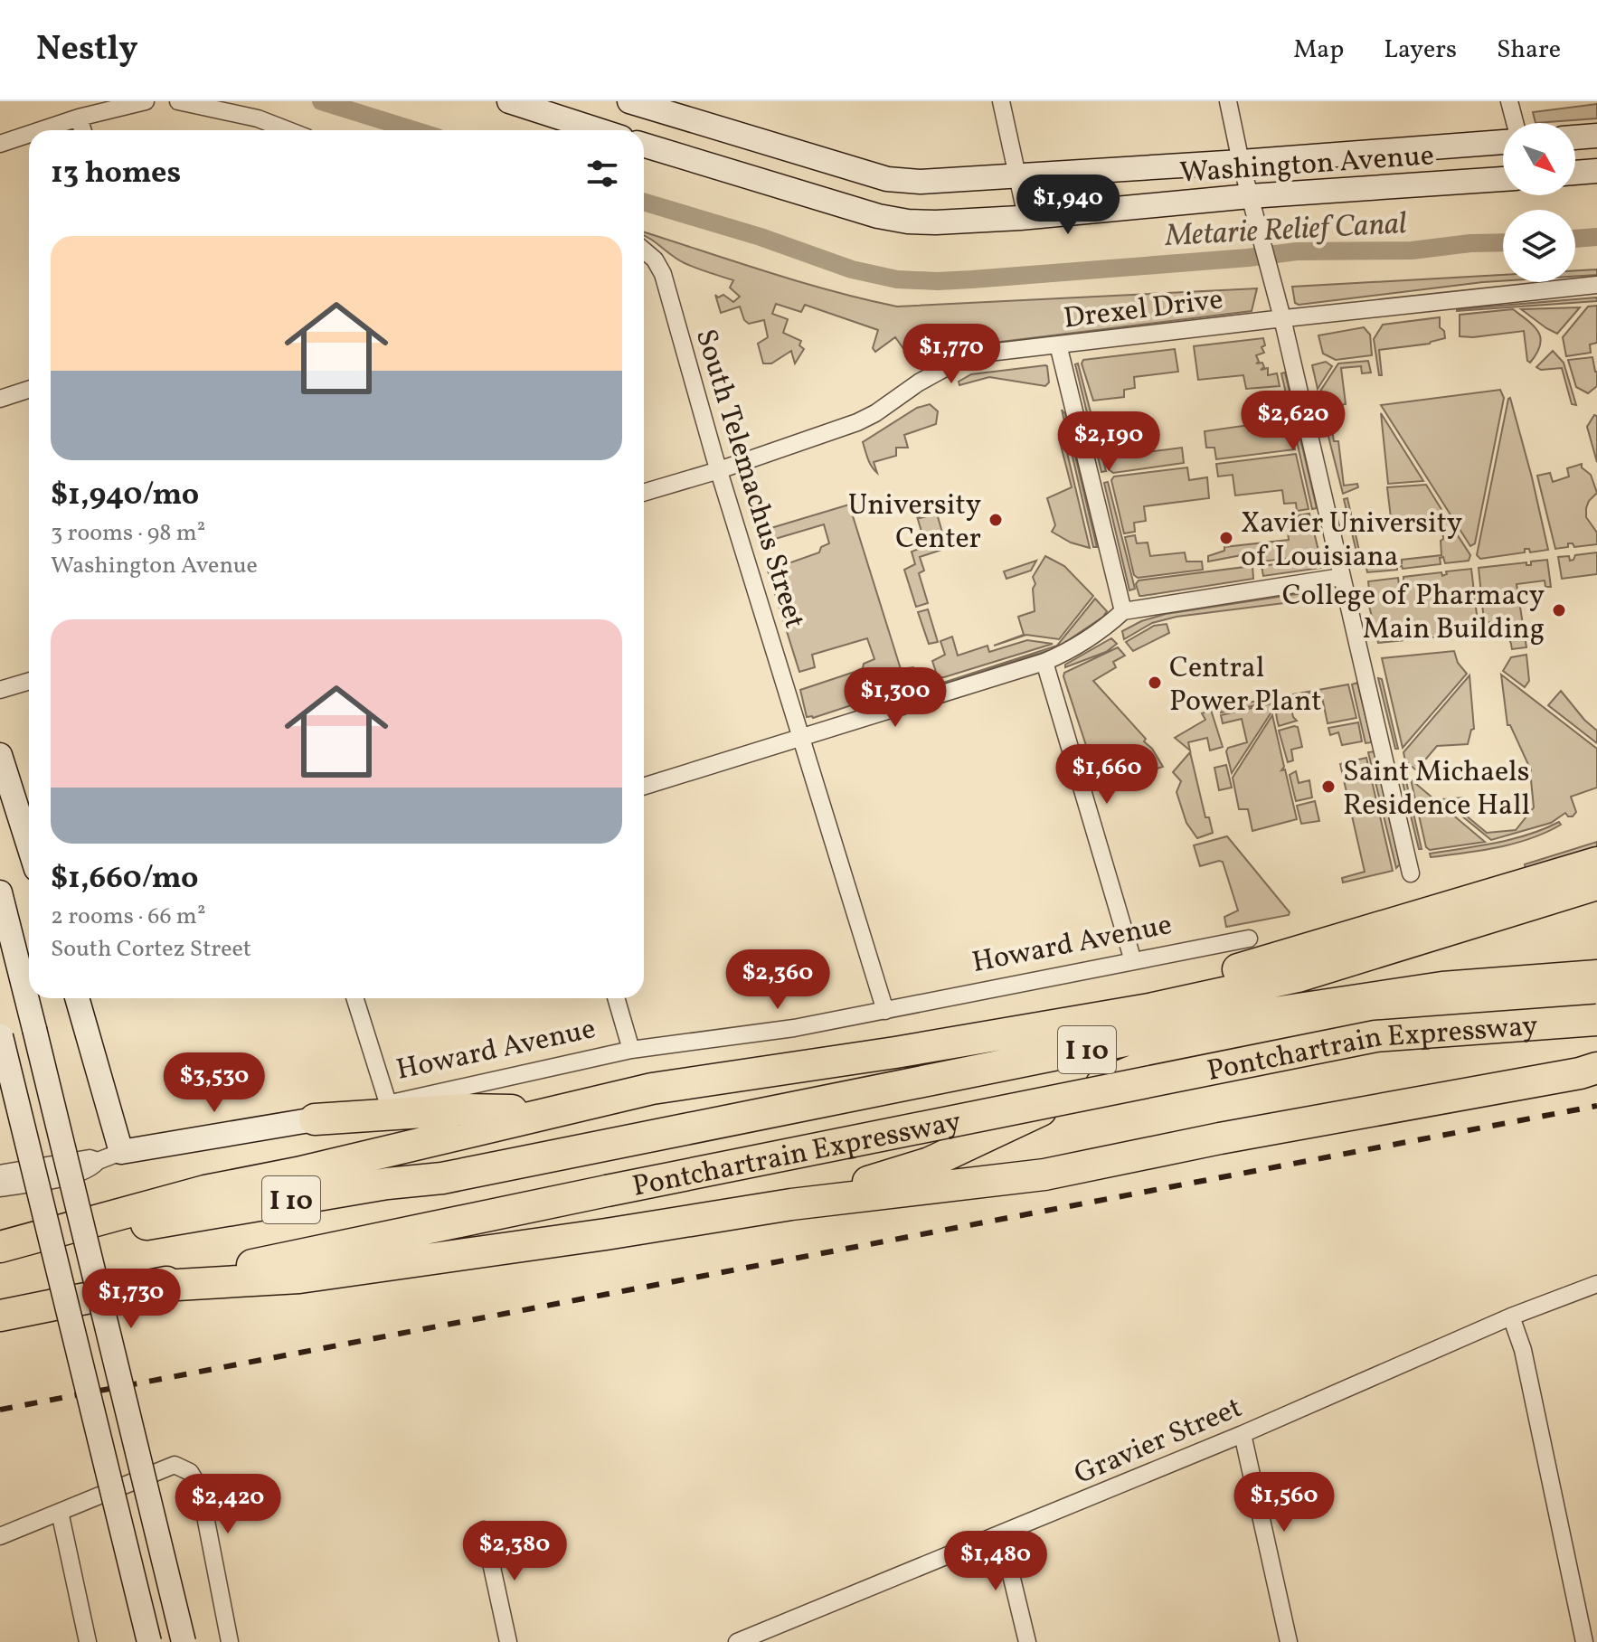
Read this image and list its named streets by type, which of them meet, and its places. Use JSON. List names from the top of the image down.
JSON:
{
  "streets": {
    "highway": ["Pontchartrain Expressway", "I 10"],
    "street": [
      "Washington Avenue",
      "Drexel Drive",
      "South Telemachus Street",
      "Howard Avenue",
      "Gravier Street"
    ]
  },
  "crossings": [
    ["Drexel Drive", "South Telemachus Street"],
    ["South Telemachus Street", "Howard Avenue"]
  ],
  "water": ["Metarie Relief Canal"],
  "places": [
    "University Center",
    "Xavier University of Louisiana",
    "College of Pharmacy Main Building",
    "Central Power Plant",
    "Saint Michaels Residence Hall"
  ],
  "north": "bottom right",
  "page": {
    "header": "Nestly",
    "nav": ["Map", "Layers", "Share"],
    "heading": "13 homes",
    "price": [
      "$1,940",
      "$1,770",
      "$2,620",
      "$2,190",
      "$1,300",
      "$1,660",
      "$2,360",
      "$3,530",
      "$1,730",
      "$1,560",
      "$2,420",
      "$2,380",
      "$1,480"
    ],
    "list": [
      {
        "name": "$1,940/mo",
        "note": "3 rooms · 98 m² · Washington Avenue"
      },
      {
        "name": "$1,660/mo",
        "note": "2 rooms · 66 m² · South Cortez Street"
      }
    ]
  }
}
